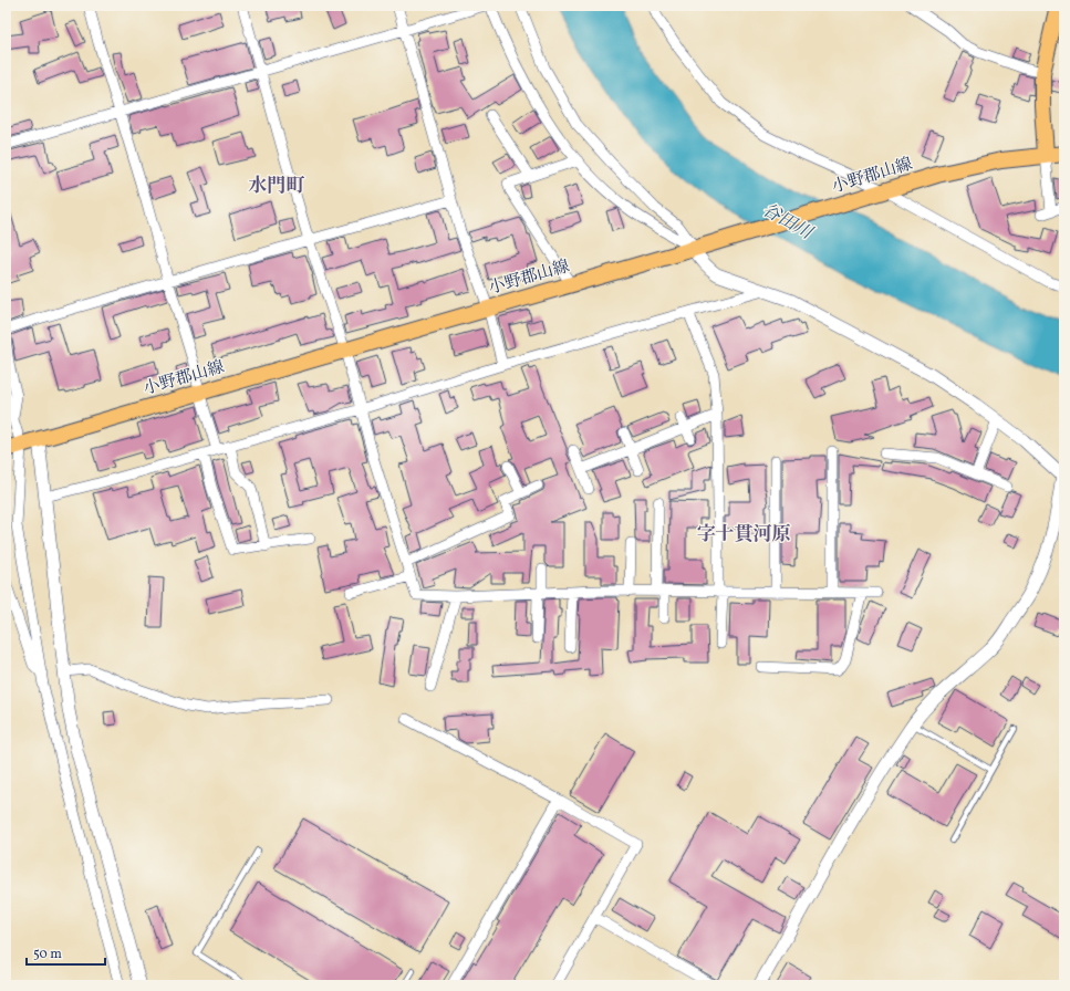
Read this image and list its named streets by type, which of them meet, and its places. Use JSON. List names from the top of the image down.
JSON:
{
  "streets": {
    "main road": ["小野郡山線"]
  },
  "districts": ["水門町", "字十貫河原"],
  "water": ["谷田川"],
  "scale_bar": "50 m"
}
